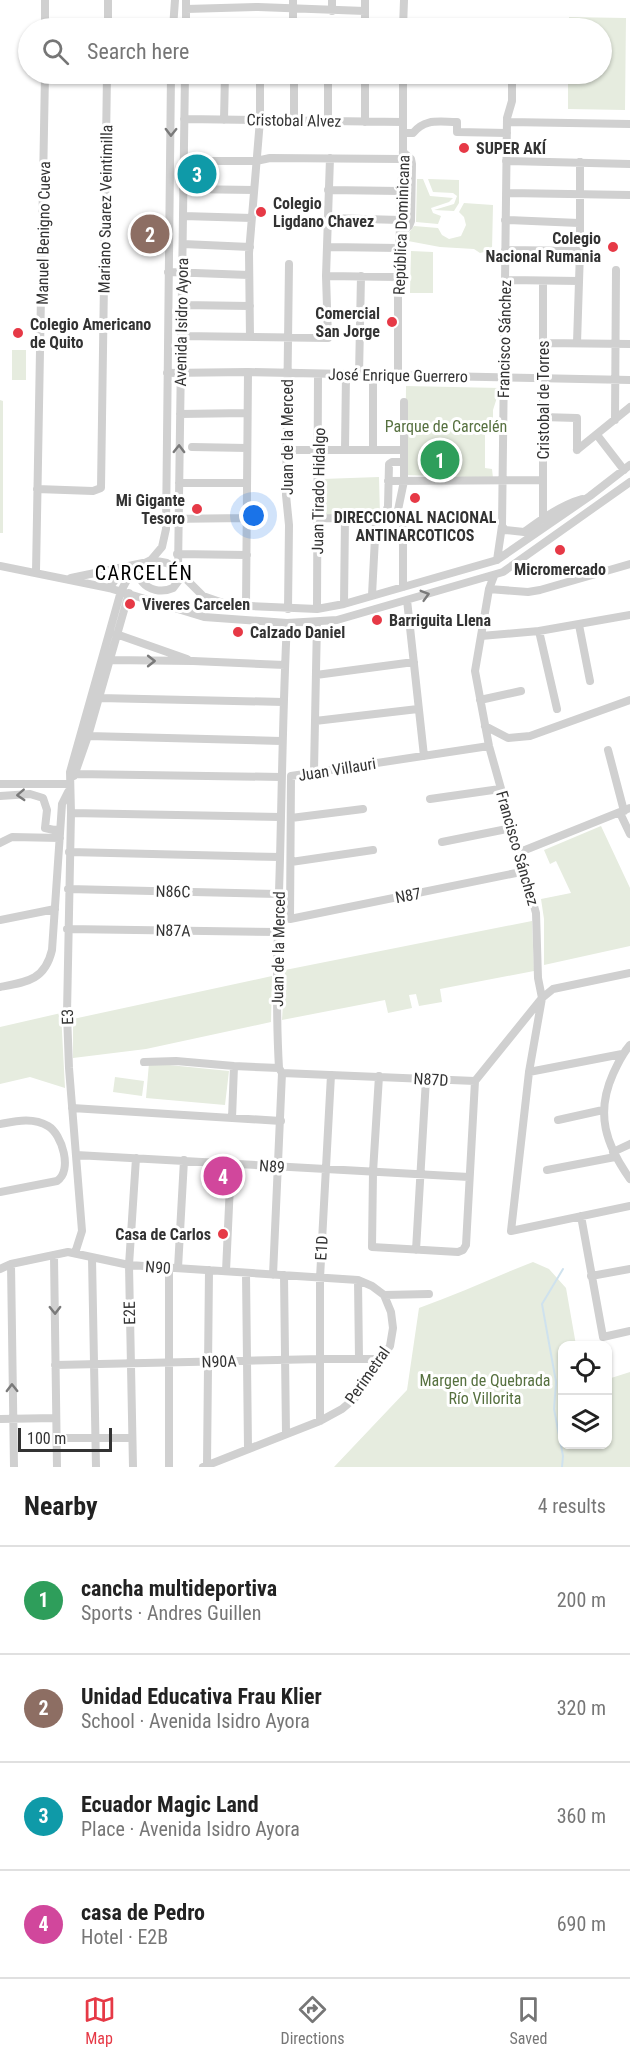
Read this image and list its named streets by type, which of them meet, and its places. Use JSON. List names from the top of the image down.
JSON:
{
  "streets": {
    "street": [
      "Cristobal Alvez",
      "Mariano Suarez Veintimilla",
      "República Dominicana",
      "Manuel Benigno Cueva",
      "Avenida Isidro Ayora",
      "Francisco Sánchez",
      "José Enrique Guerrero",
      "Cristobal de Torres",
      "Juan de la Merced",
      "Juan Tirado Hidalgo",
      "Juan Villauri",
      "N86C",
      "N87",
      "N87A",
      "E3",
      "N87D",
      "N89",
      "E1D",
      "N90",
      "E2E",
      "N90A",
      "Perimetral"
    ]
  },
  "crossings": [
    ["Cristobal Alvez", "República Dominicana"],
    ["Cristobal Alvez", "Avenida Isidro Ayora"],
    ["Mariano Suarez Veintimilla", "Manuel Benigno Cueva"],
    ["República Dominicana", "José Enrique Guerrero"],
    ["Avenida Isidro Ayora", "José Enrique Guerrero"],
    ["Avenida Isidro Ayora", "E3"],
    ["Francisco Sánchez", "José Enrique Guerrero"],
    ["Francisco Sánchez", "Juan Villauri"],
    ["Francisco Sánchez", "N87"],
    ["José Enrique Guerrero", "Cristobal de Torres"],
    ["José Enrique Guerrero", "Juan de la Merced"],
    ["José Enrique Guerrero", "Juan Tirado Hidalgo"],
    ["Juan de la Merced", "Juan Villauri"],
    ["Juan de la Merced", "N86C"],
    ["Juan de la Merced", "N87A"],
    ["Juan de la Merced", "N87D"],
    ["Juan de la Merced", "N89"],
    ["Juan de la Merced", "N90"],
    ["Juan Villauri", "N87"],
    ["Juan Villauri", "E3"],
    ["N86C", "E3"],
    ["N87A", "E3"],
    ["E3", "N89"],
    ["E3", "N90"],
    ["N87D", "E1D"],
    ["N89", "E1D"],
    ["N89", "E2E"],
    ["E1D", "N90"],
    ["E1D", "N90A"],
    ["E1D", "Perimetral"],
    ["N90", "E2E"],
    ["E2E", "N90A"],
    ["N90A", "Perimetral"]
  ],
  "districts": ["CARCELÉN"],
  "parks": ["Parque de Carcelén", "Margen de Quebrada Río Villorita"],
  "places": [
    "SUPER AKÍ",
    "Colegio Ligdano Chavez",
    "Colegio Nacional Rumania",
    "Comercial San Jorge",
    "Colegio Americano de Quito",
    "DIRECCIONAL NACIONAL ANTINARCOTICOS",
    "Mi Gigante Tesoro",
    "Micromercado",
    "Viveres Carcelen",
    "Barriguita Llena",
    "Calzado Daniel",
    "Casa de Carlos"
  ],
  "scale_bar": "100 m",
  "page": {
    "search": "Search here",
    "pins": [
      "3",
      "2",
      "1",
      "4"
    ],
    "scale": "100 m",
    "heading": ["Nearby", "4 results"],
    "list": [
      {
        "mark": "1",
        "name": "cancha multideportiva",
        "note": "Sports · Andres Guillen",
        "value": "200 m"
      },
      {
        "mark": "2",
        "name": "Unidad Educativa Frau Klier",
        "note": "School · Avenida Isidro Ayora",
        "value": "320 m"
      },
      {
        "mark": "3",
        "name": "Ecuador Magic Land",
        "note": "Place · Avenida Isidro Ayora",
        "value": "360 m"
      },
      {
        "mark": "4",
        "name": "casa de Pedro",
        "note": "Hotel · E2B",
        "value": "690 m"
      }
    ],
    "nav": ["Map", "Directions", "Saved"]
  }
}
